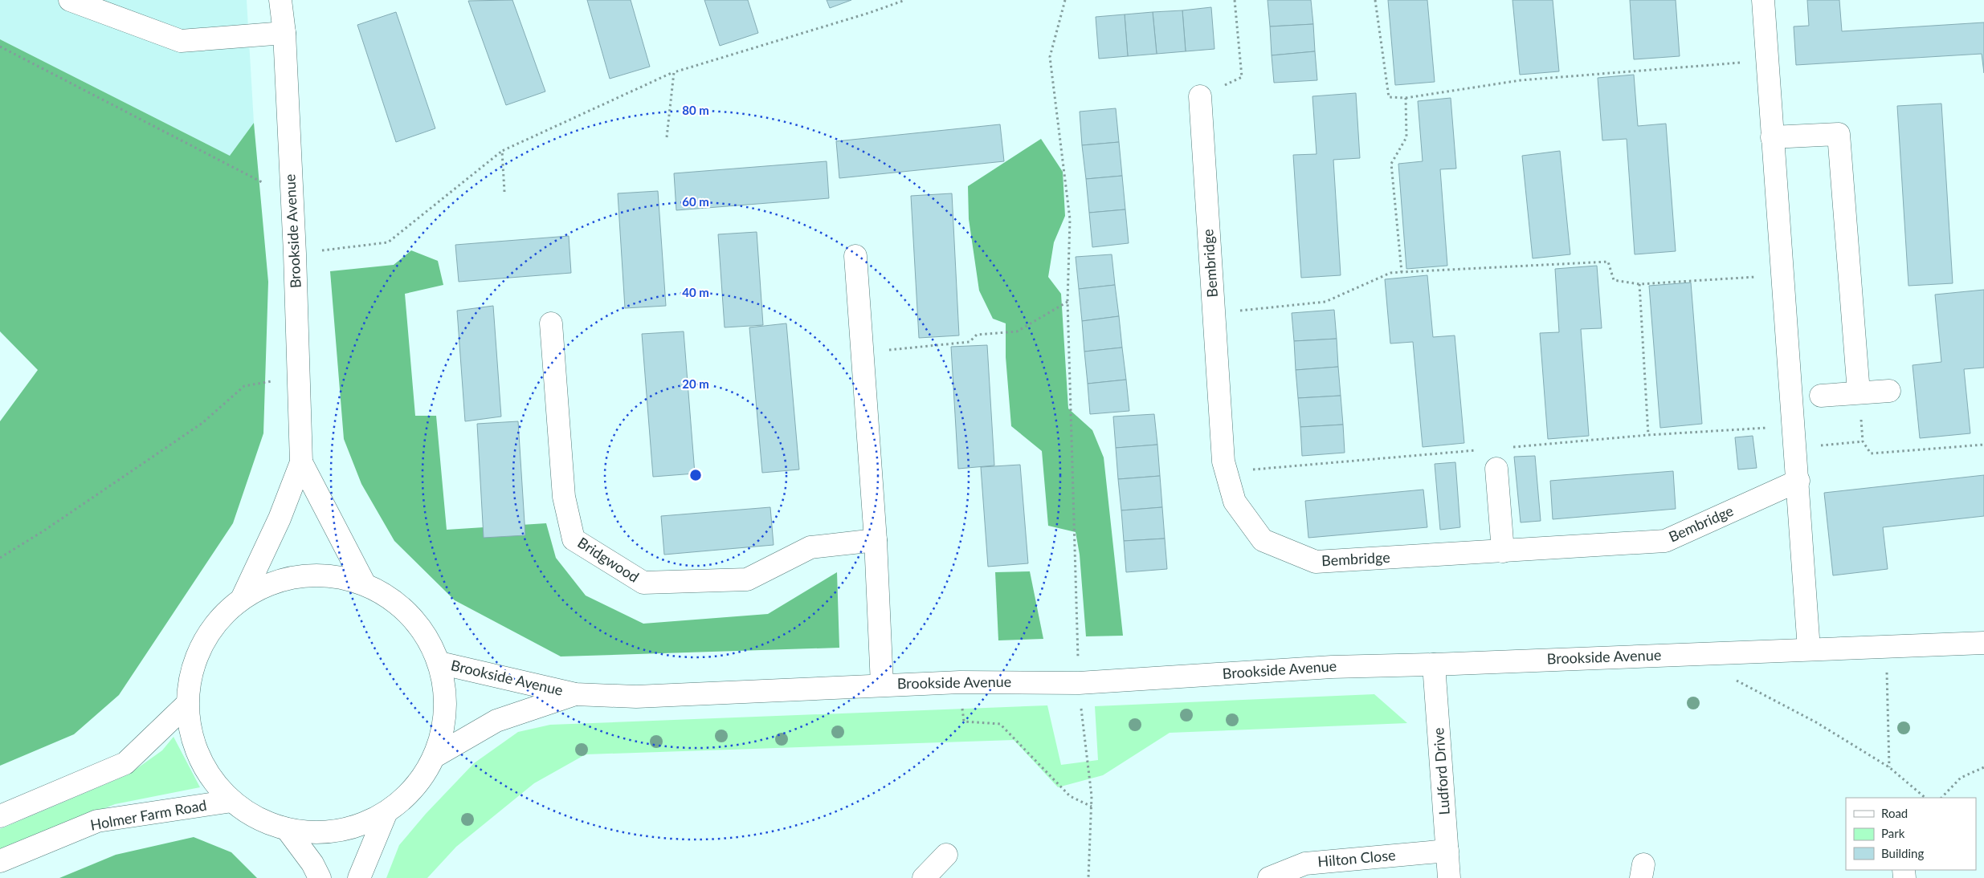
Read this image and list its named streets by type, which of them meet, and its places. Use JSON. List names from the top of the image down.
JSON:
{
  "streets": {
    "street": [
      "Brookside Avenue",
      "Bembridge",
      "Bridgwood",
      "Ludford Drive",
      "Holmer Farm Road",
      "Hilton Close"
    ]
  },
  "crossings": [
    ["Brookside Avenue", "Ludford Drive"],
    ["Ludford Drive", "Hilton Close"]
  ],
  "legend": ["Road", "Park", "Building"],
  "rings": [
    "80 m",
    "60 m",
    "40 m",
    "20 m"
  ]
}
